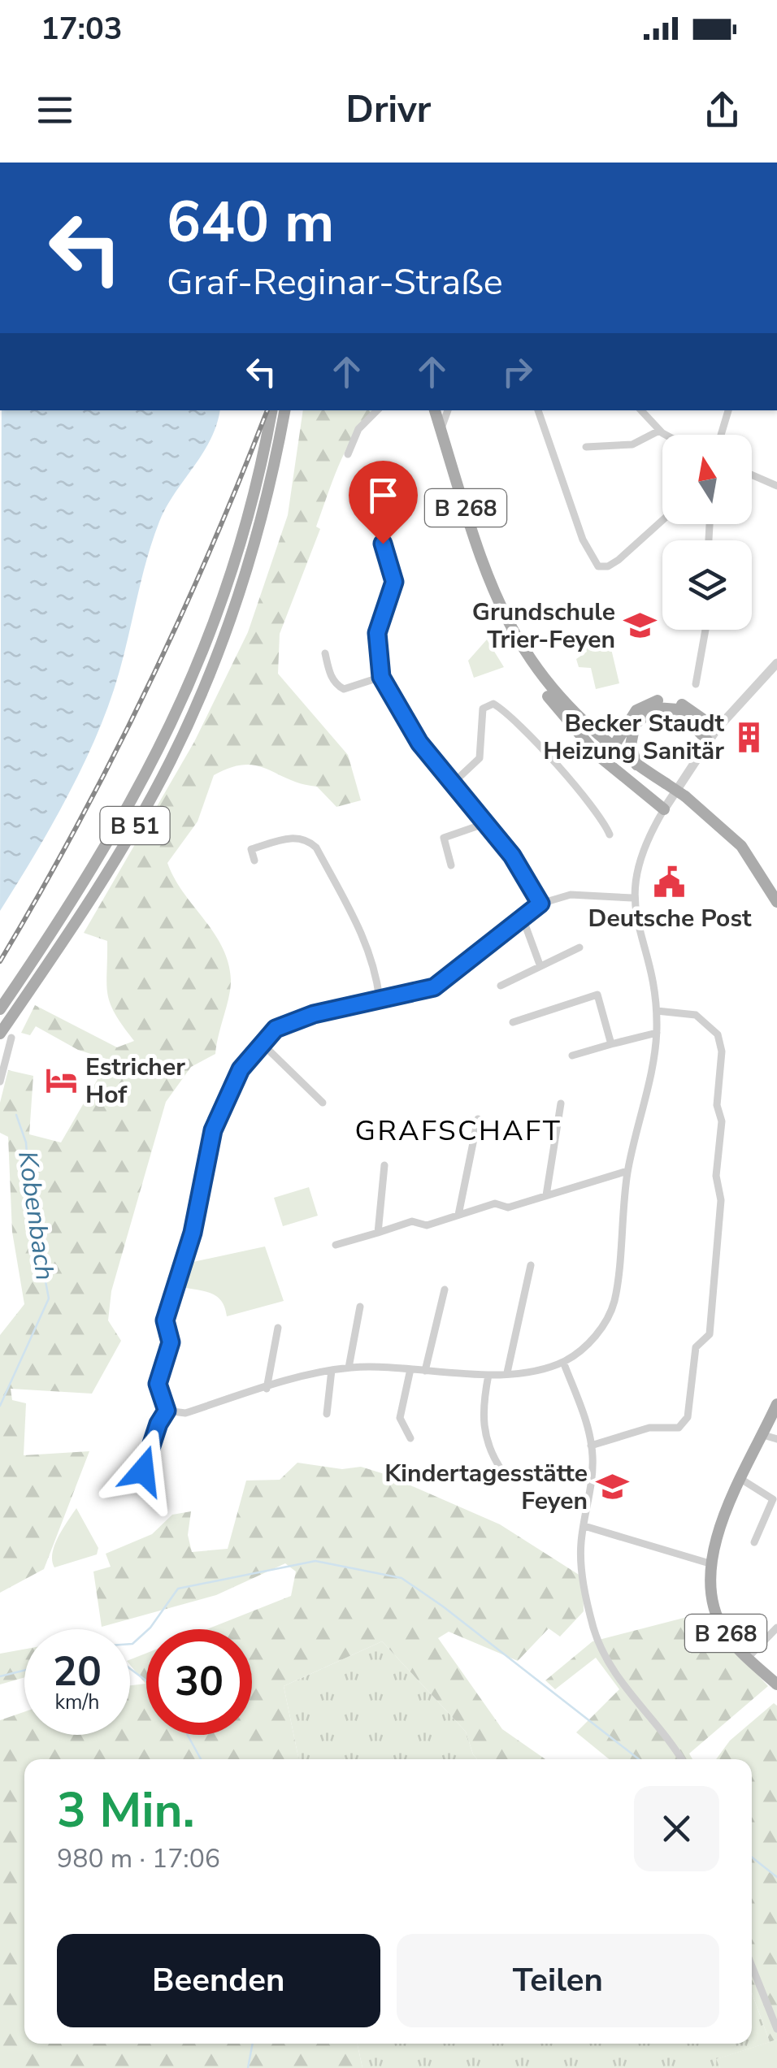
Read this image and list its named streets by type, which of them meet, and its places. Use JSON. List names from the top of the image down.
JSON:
{
  "streets": {
    "main road": ["B 268", "B 51"]
  },
  "districts": ["GRAFSCHAFT"],
  "water": ["Kobenbach"],
  "places": {
    "school or university": ["Grundschule Trier-Feyen", "Kindertagesstätte Feyen"],
    "building": ["Becker Staudt Heizung Sanitär"],
    "public building": ["Deutsche Post"],
    "hotel": ["Estricher Hof"]
  },
  "north": "top",
  "page": {
    "status": "17:03",
    "header": "Drivr",
    "turn": ["640 m", "Graf-Reginar-Straße"],
    "speed": "20 km/h",
    "limit": "30",
    "heading": ["3 Min.", "980 m · 17:06"],
    "buttons": ["Beenden", "Teilen"]
  }
}
